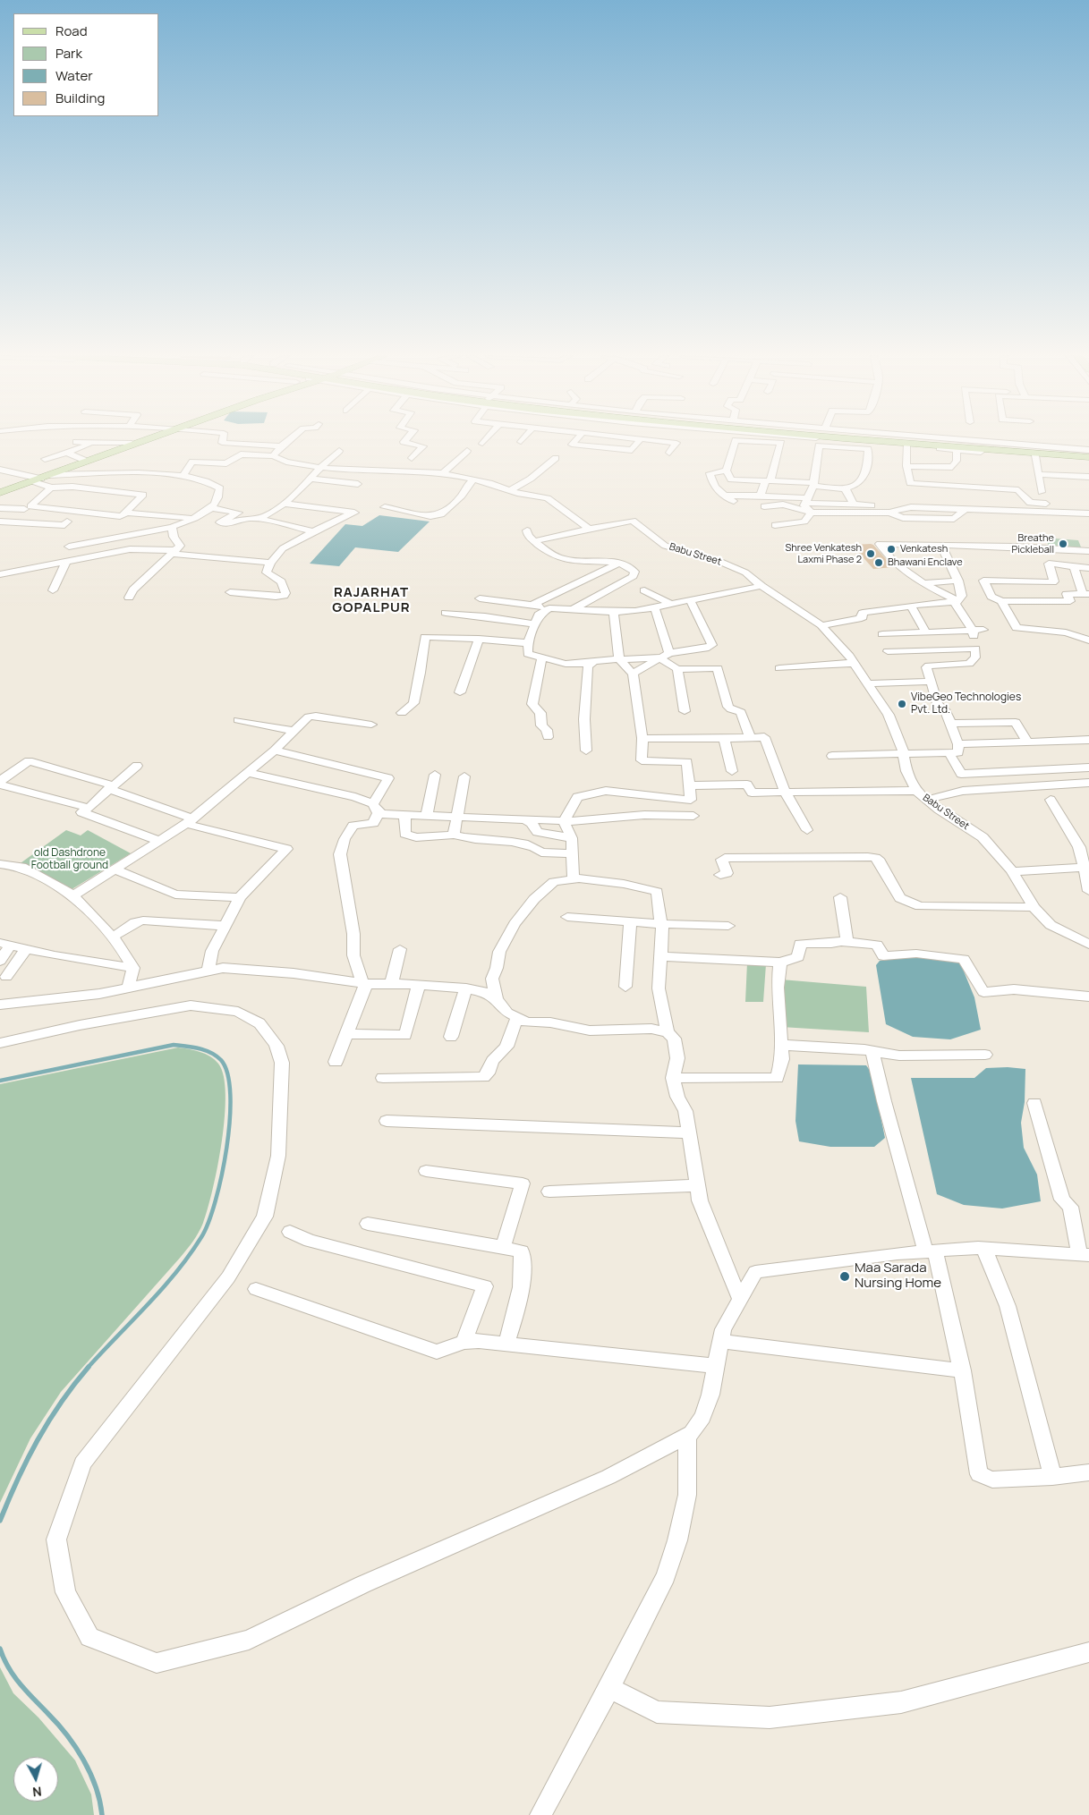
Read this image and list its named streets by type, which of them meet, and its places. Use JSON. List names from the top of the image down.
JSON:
{
  "streets": {
    "street": ["Babu Street"]
  },
  "districts": ["RAJARHAT GOPALPUR"],
  "parks": ["old Dashdrone Football ground"],
  "places": [
    "Breathe Pickleball",
    "Venkatesh",
    "Shree Venkatesh Laxmi Phase 2",
    "Bhawani Enclave",
    "VibeGeo Technologies Pvt. Ltd.",
    "Maa Sarada Nursing Home"
  ],
  "legend": [
    "Road",
    "Park",
    "Water",
    "Building"
  ],
  "north": "bottom"
}
